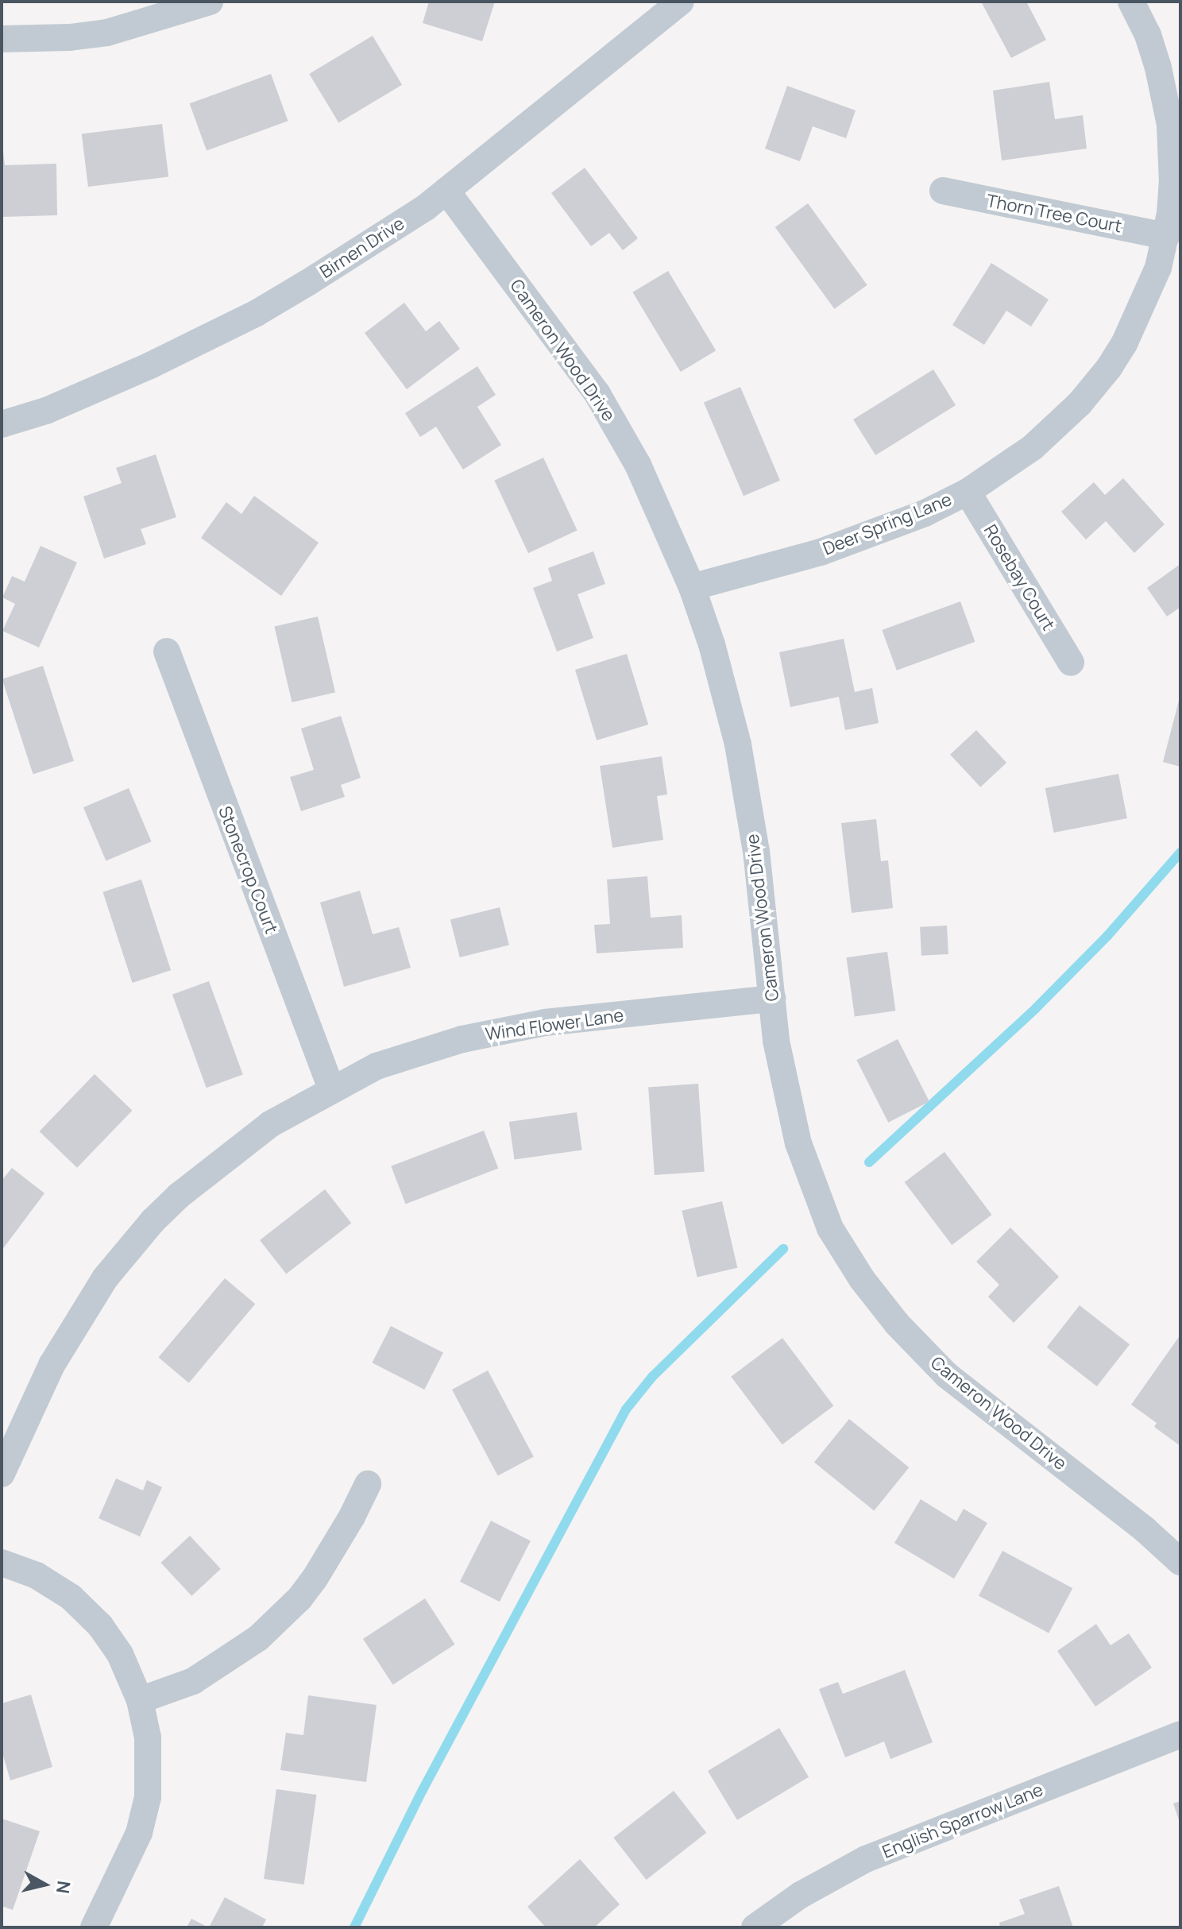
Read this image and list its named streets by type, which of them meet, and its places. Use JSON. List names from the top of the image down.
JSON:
{
  "streets": {
    "street": [
      "Thorn Tree Court",
      "Birnen Drive",
      "Cameron Wood Drive",
      "Deer Spring Lane",
      "Rosebay Court",
      "Stonecrop Court",
      "Wind Flower Lane",
      "English Sparrow Lane"
    ]
  },
  "crossings": [
    ["Thorn Tree Court", "Deer Spring Lane"],
    ["Birnen Drive", "Cameron Wood Drive"],
    ["Cameron Wood Drive", "Deer Spring Lane"],
    ["Cameron Wood Drive", "Wind Flower Lane"],
    ["Deer Spring Lane", "Rosebay Court"],
    ["Stonecrop Court", "Wind Flower Lane"]
  ],
  "north": "right"
}
